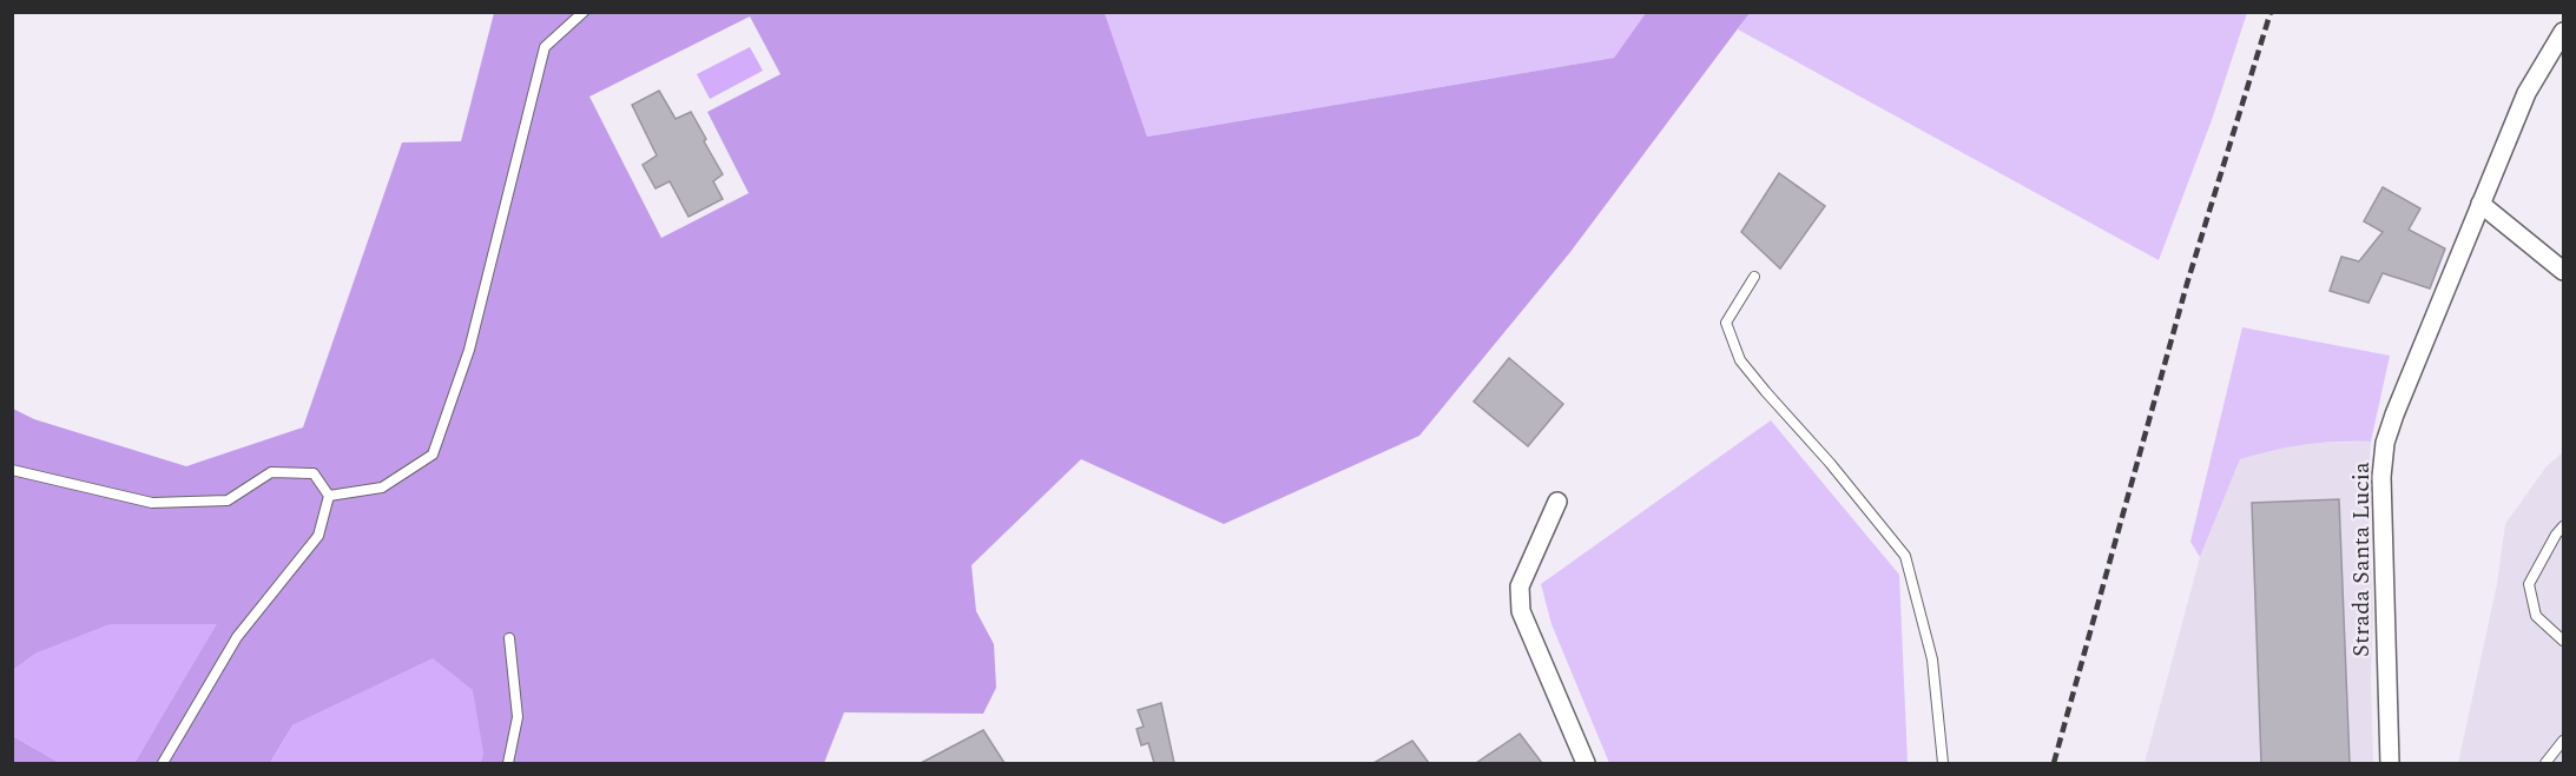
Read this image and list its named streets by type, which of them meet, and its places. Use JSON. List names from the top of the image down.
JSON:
{
  "streets": {
    "street": ["Strada Santa Lucia"]
  }
}
